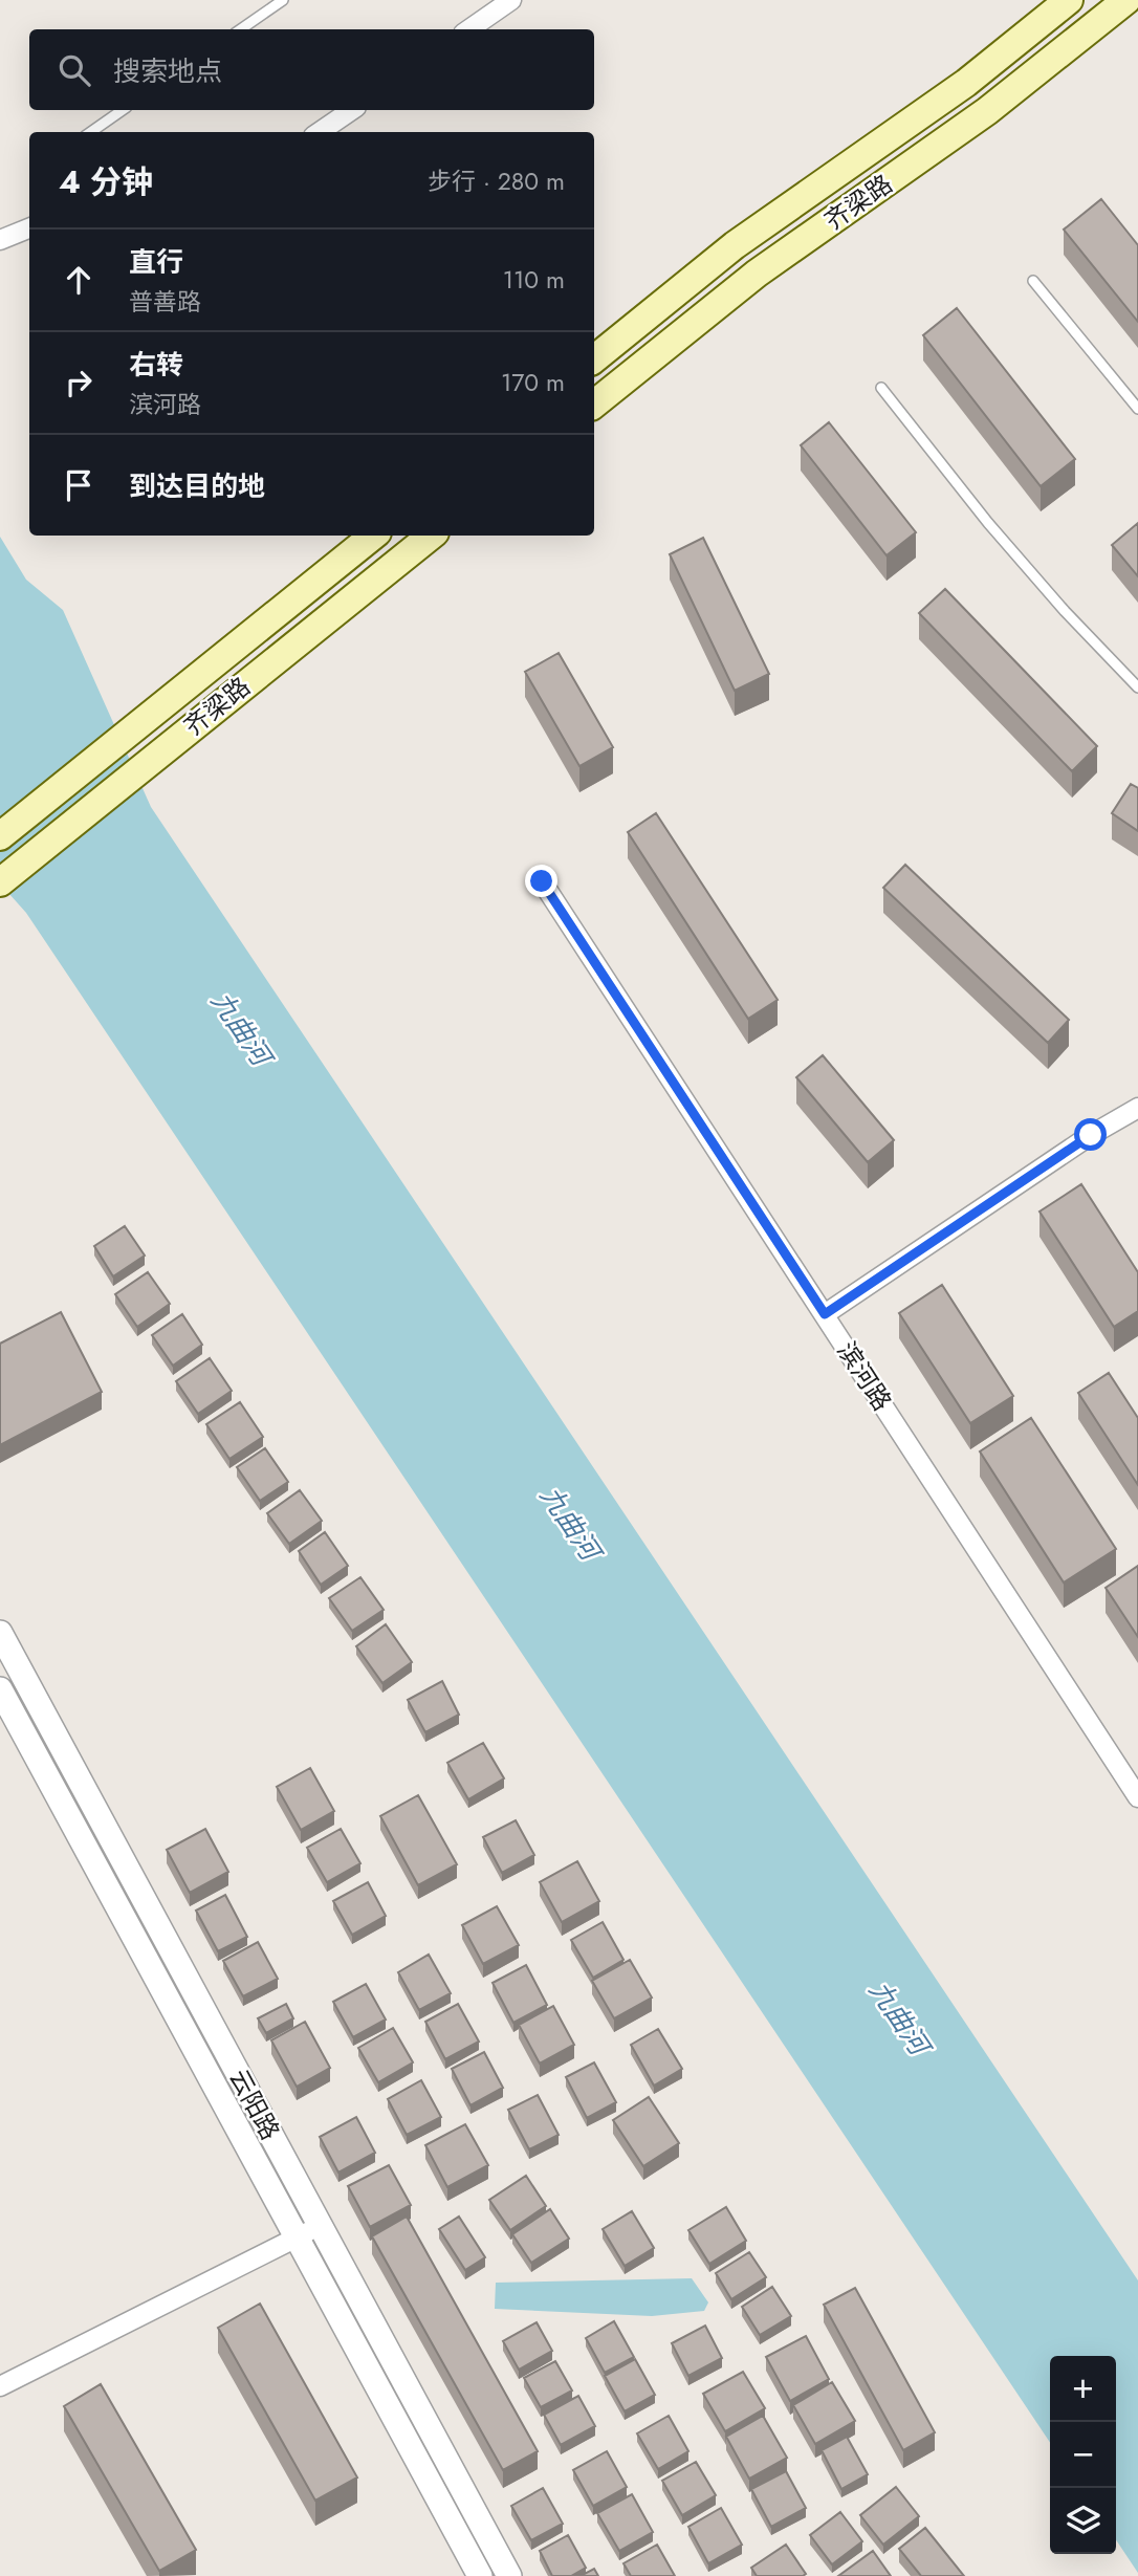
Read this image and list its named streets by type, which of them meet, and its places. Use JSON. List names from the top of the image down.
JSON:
{
  "streets": {
    "main road": ["齐梁路"],
    "street": ["滨河路", "云阳路"]
  },
  "water": ["九曲河"],
  "page": {
    "search": "搜索地点",
    "heading": ["4 分钟", "步行 · 280 m"],
    "list": [
      ["直行", "普善路", "110 m"],
      ["右转", "滨河路", "170 m"],
      "到达目的地"
    ],
    "map_buttons": ["+", "−"]
  }
}
